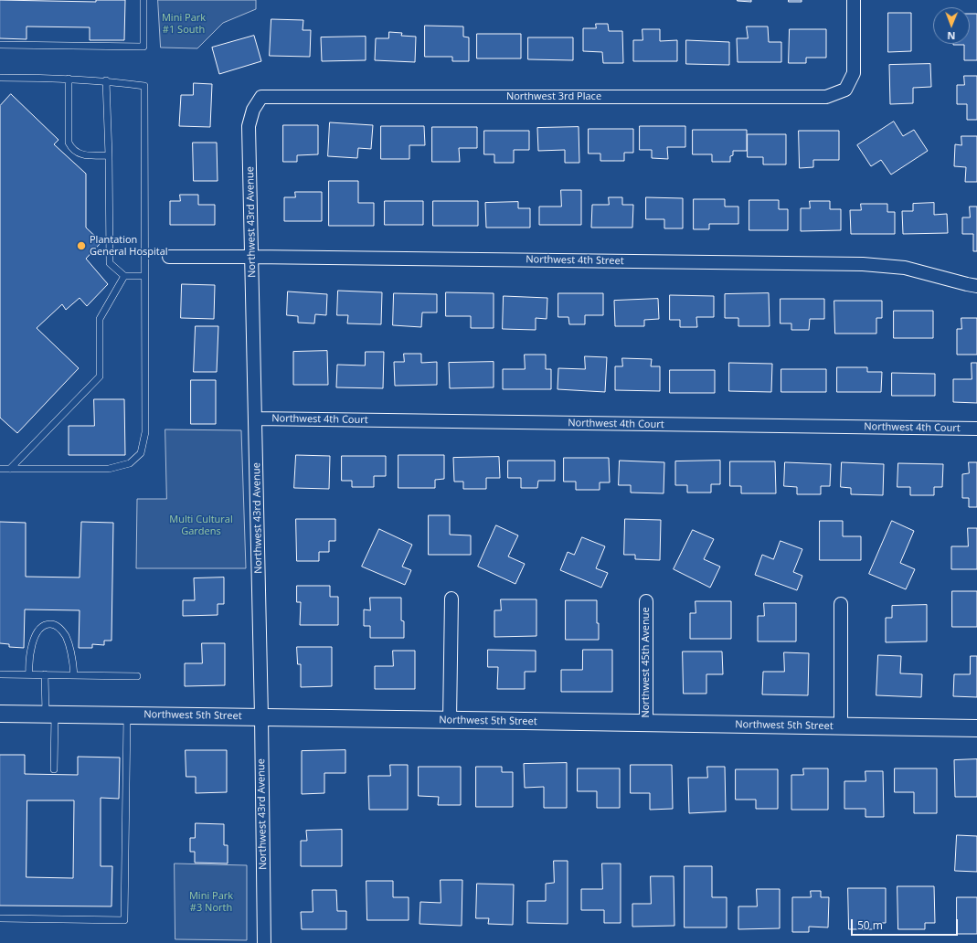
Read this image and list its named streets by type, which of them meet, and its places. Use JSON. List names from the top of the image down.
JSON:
{
  "streets": {
    "street": [
      "Northwest 3rd Place",
      "Northwest 43rd Avenue",
      "Northwest 4th Street",
      "Northwest 4th Court",
      "Northwest 45th Avenue",
      "Northwest 5th Street"
    ]
  },
  "crossings": [
    ["Northwest 3rd Place", "Northwest 43rd Avenue"],
    ["Northwest 43rd Avenue", "Northwest 4th Street"],
    ["Northwest 43rd Avenue", "Northwest 4th Court"],
    ["Northwest 43rd Avenue", "Northwest 5th Street"],
    ["Northwest 45th Avenue", "Northwest 5th Street"]
  ],
  "parks": ["Mini Park #1 South", "Multi Cultural Gardens", "Mini Park #3 North"],
  "places": ["Plantation General Hospital"],
  "scale_bar": "50 m",
  "north": "bottom"
}
